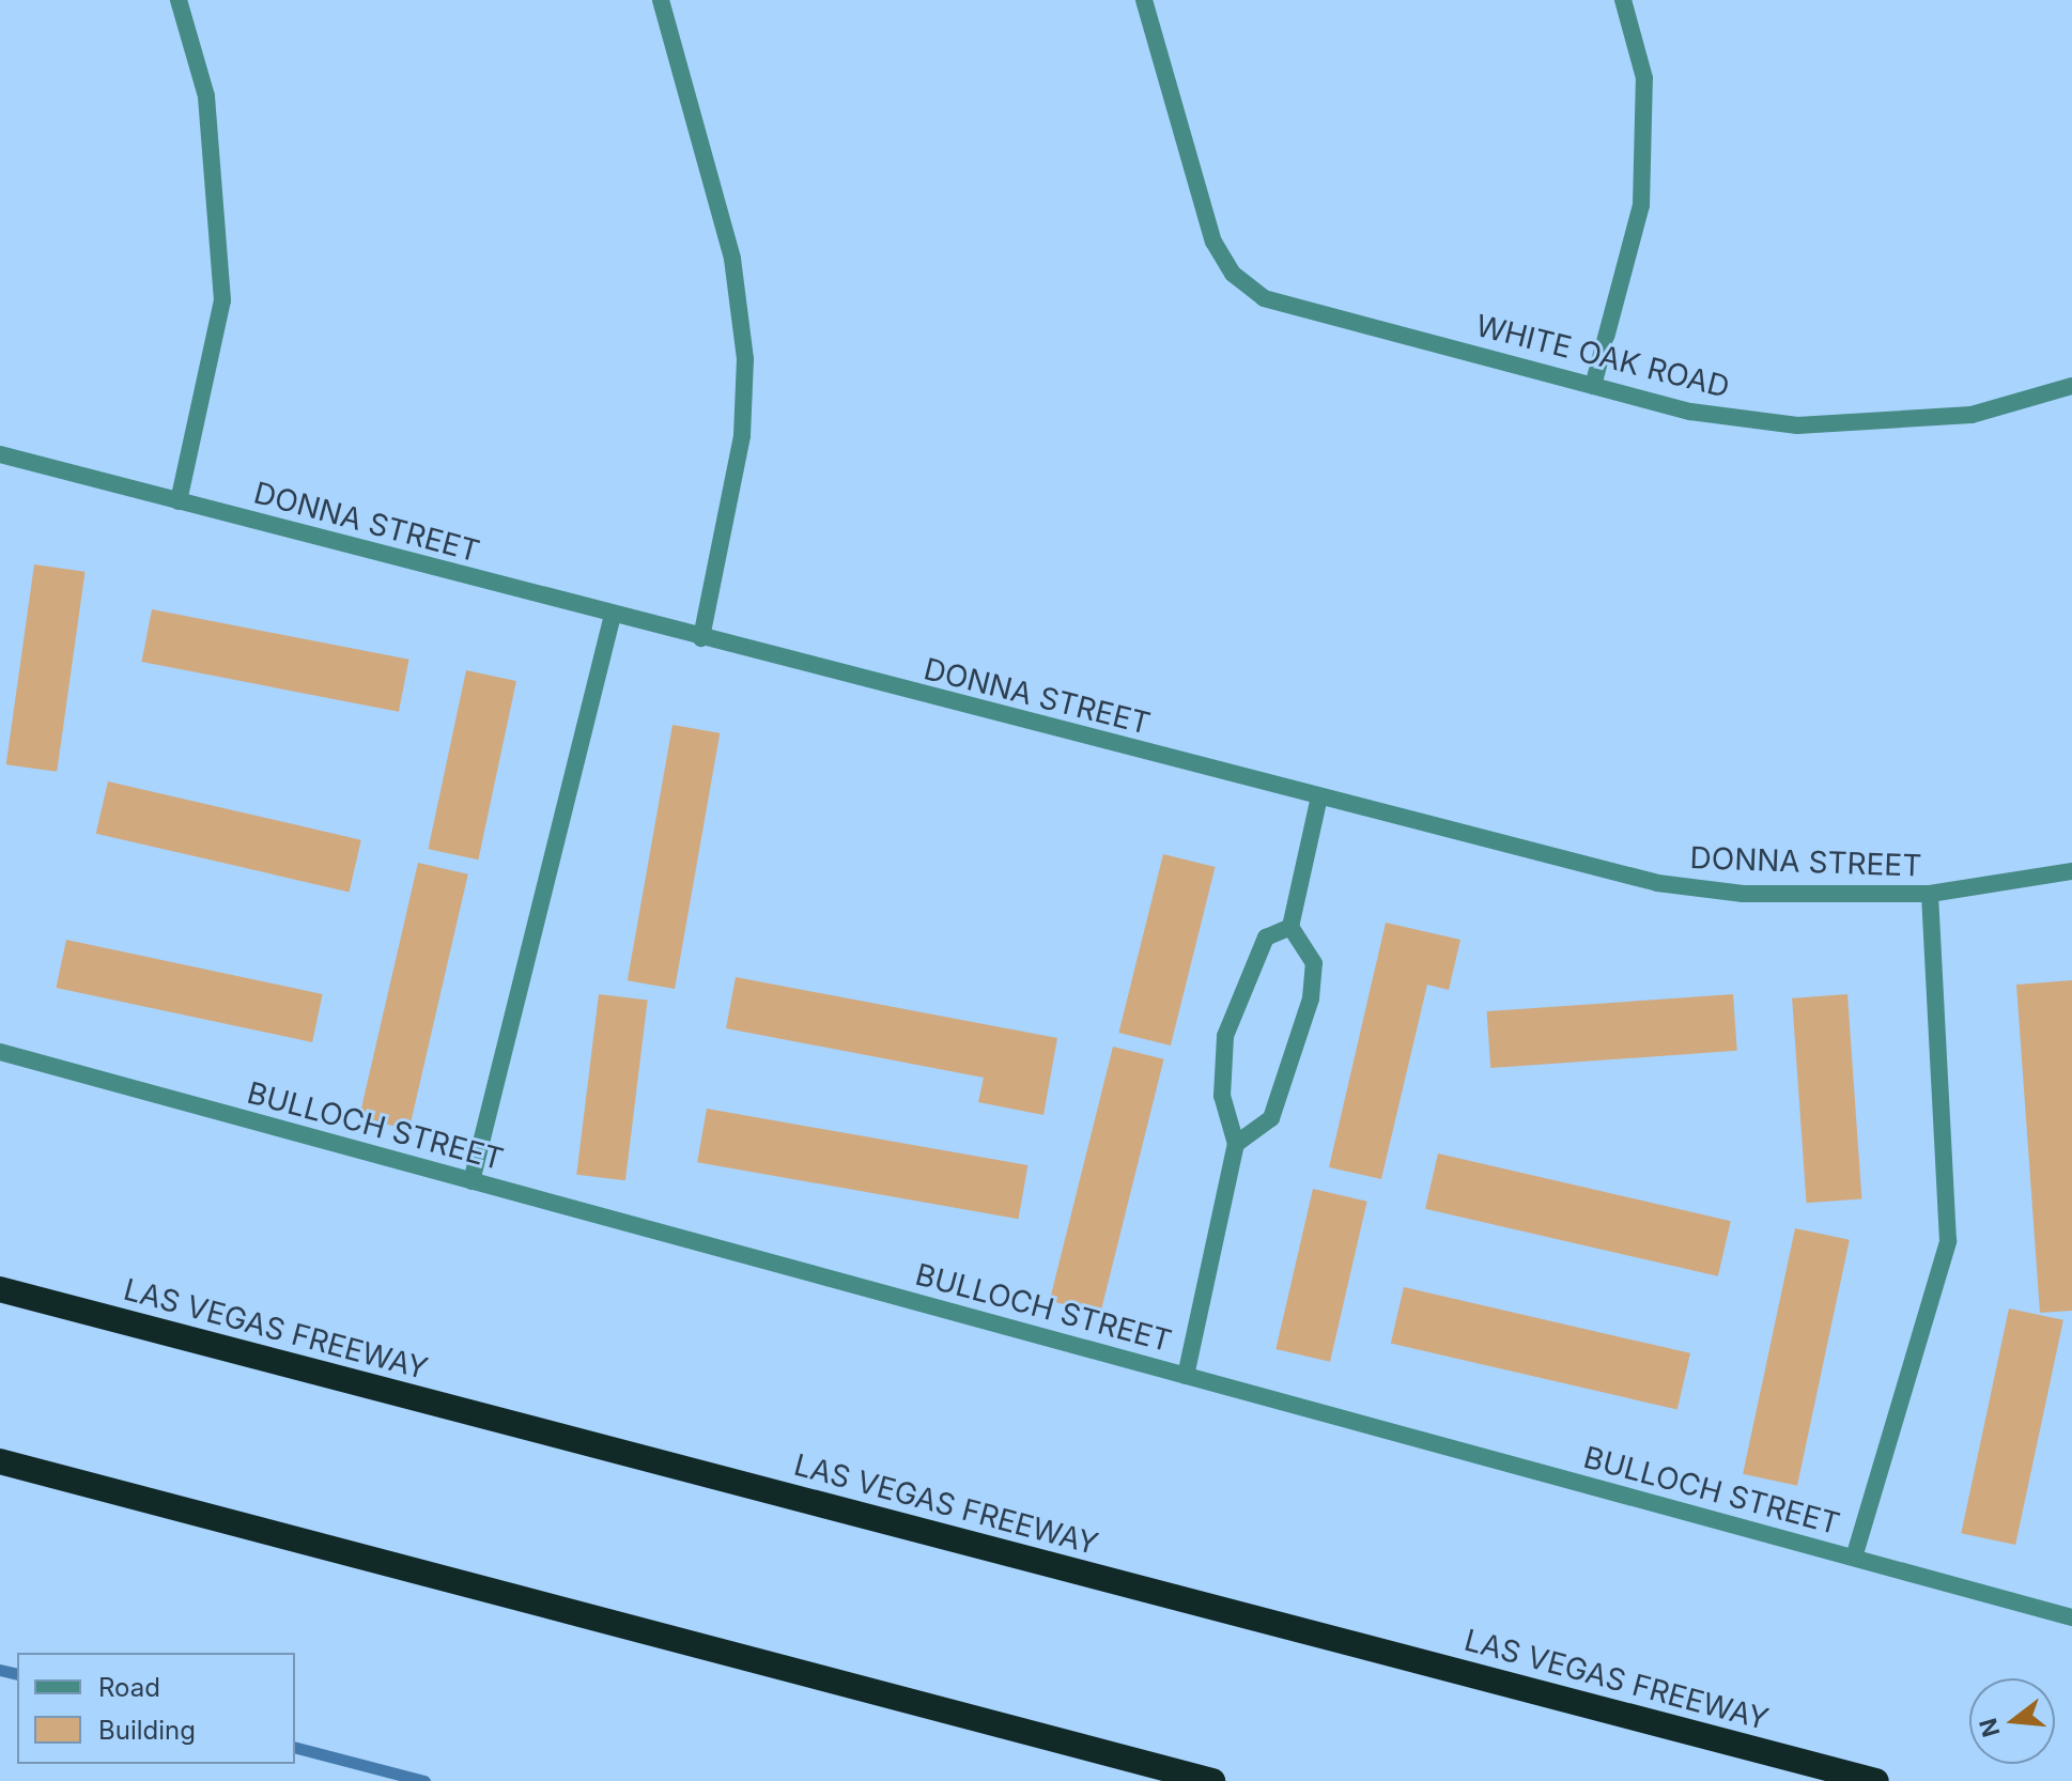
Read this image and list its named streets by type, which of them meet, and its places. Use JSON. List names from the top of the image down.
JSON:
{
  "streets": {
    "highway": ["LAS VEGAS FREEWAY"],
    "street": ["WHITE OAK ROAD", "DONNA STREET", "BULLOCH STREET"]
  },
  "legend": ["Road", "Building"],
  "north": "left"
}
